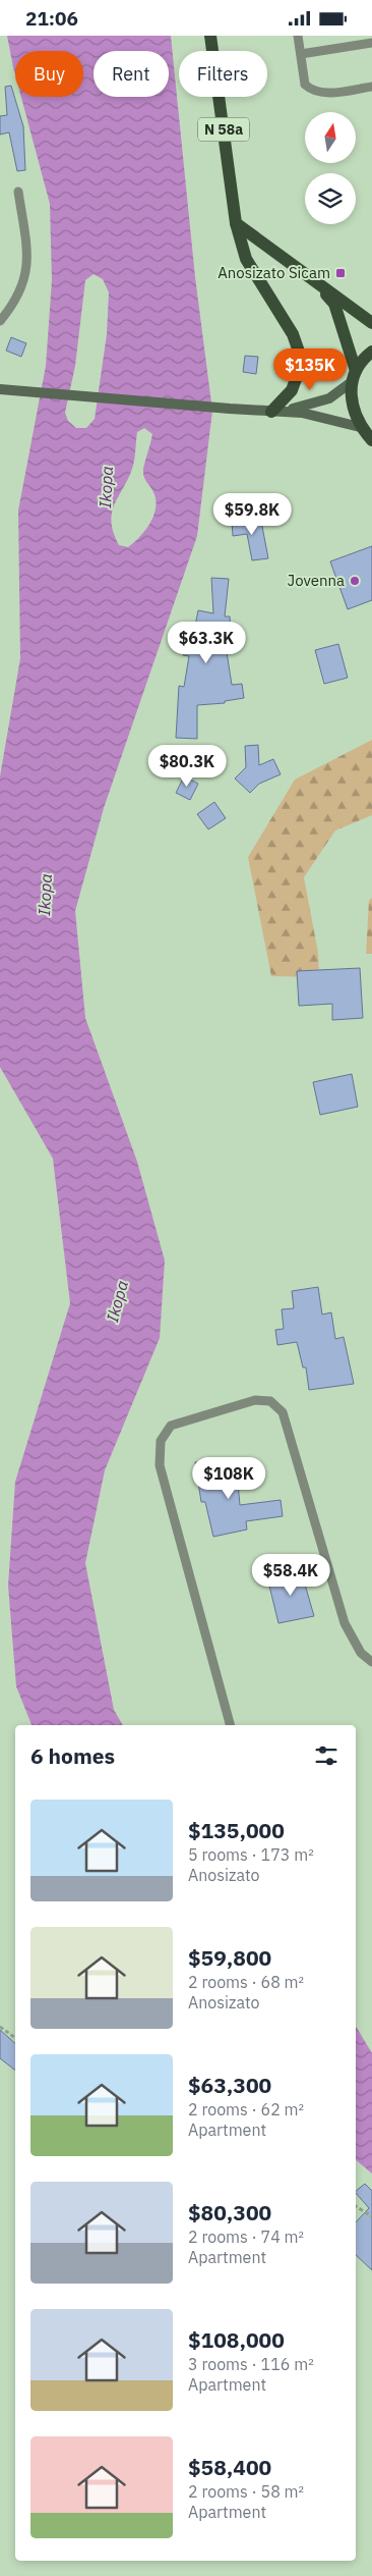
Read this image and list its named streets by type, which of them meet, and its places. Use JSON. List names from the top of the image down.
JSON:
{
  "streets": {
    "main road": ["N 58a"]
  },
  "water": ["Ikopa"],
  "places": {
    "transit": ["Anosizato Sicam"],
    "other": ["Jovenna"]
  },
  "north": "top",
  "page": {
    "status": "21:06",
    "chip": ["Buy", "Rent", "Filters"],
    "price": [
      "$135K",
      "$59.8K",
      "$63.3K",
      "$80.3K",
      "$108K",
      "$58.4K"
    ],
    "heading": "6 homes",
    "list": [
      {
        "name": "$135,000",
        "note": "5 rooms · 173 m² · Anosizato"
      },
      {
        "name": "$59,800",
        "note": "2 rooms · 68 m² · Anosizato"
      },
      {
        "name": "$63,300",
        "note": "2 rooms · 62 m² · Apartment"
      },
      {
        "name": "$80,300",
        "note": "2 rooms · 74 m² · Apartment"
      },
      {
        "name": "$108,000",
        "note": "3 rooms · 116 m² · Apartment"
      },
      {
        "name": "$58,400",
        "note": "2 rooms · 58 m² · Apartment"
      }
    ]
  }
}
